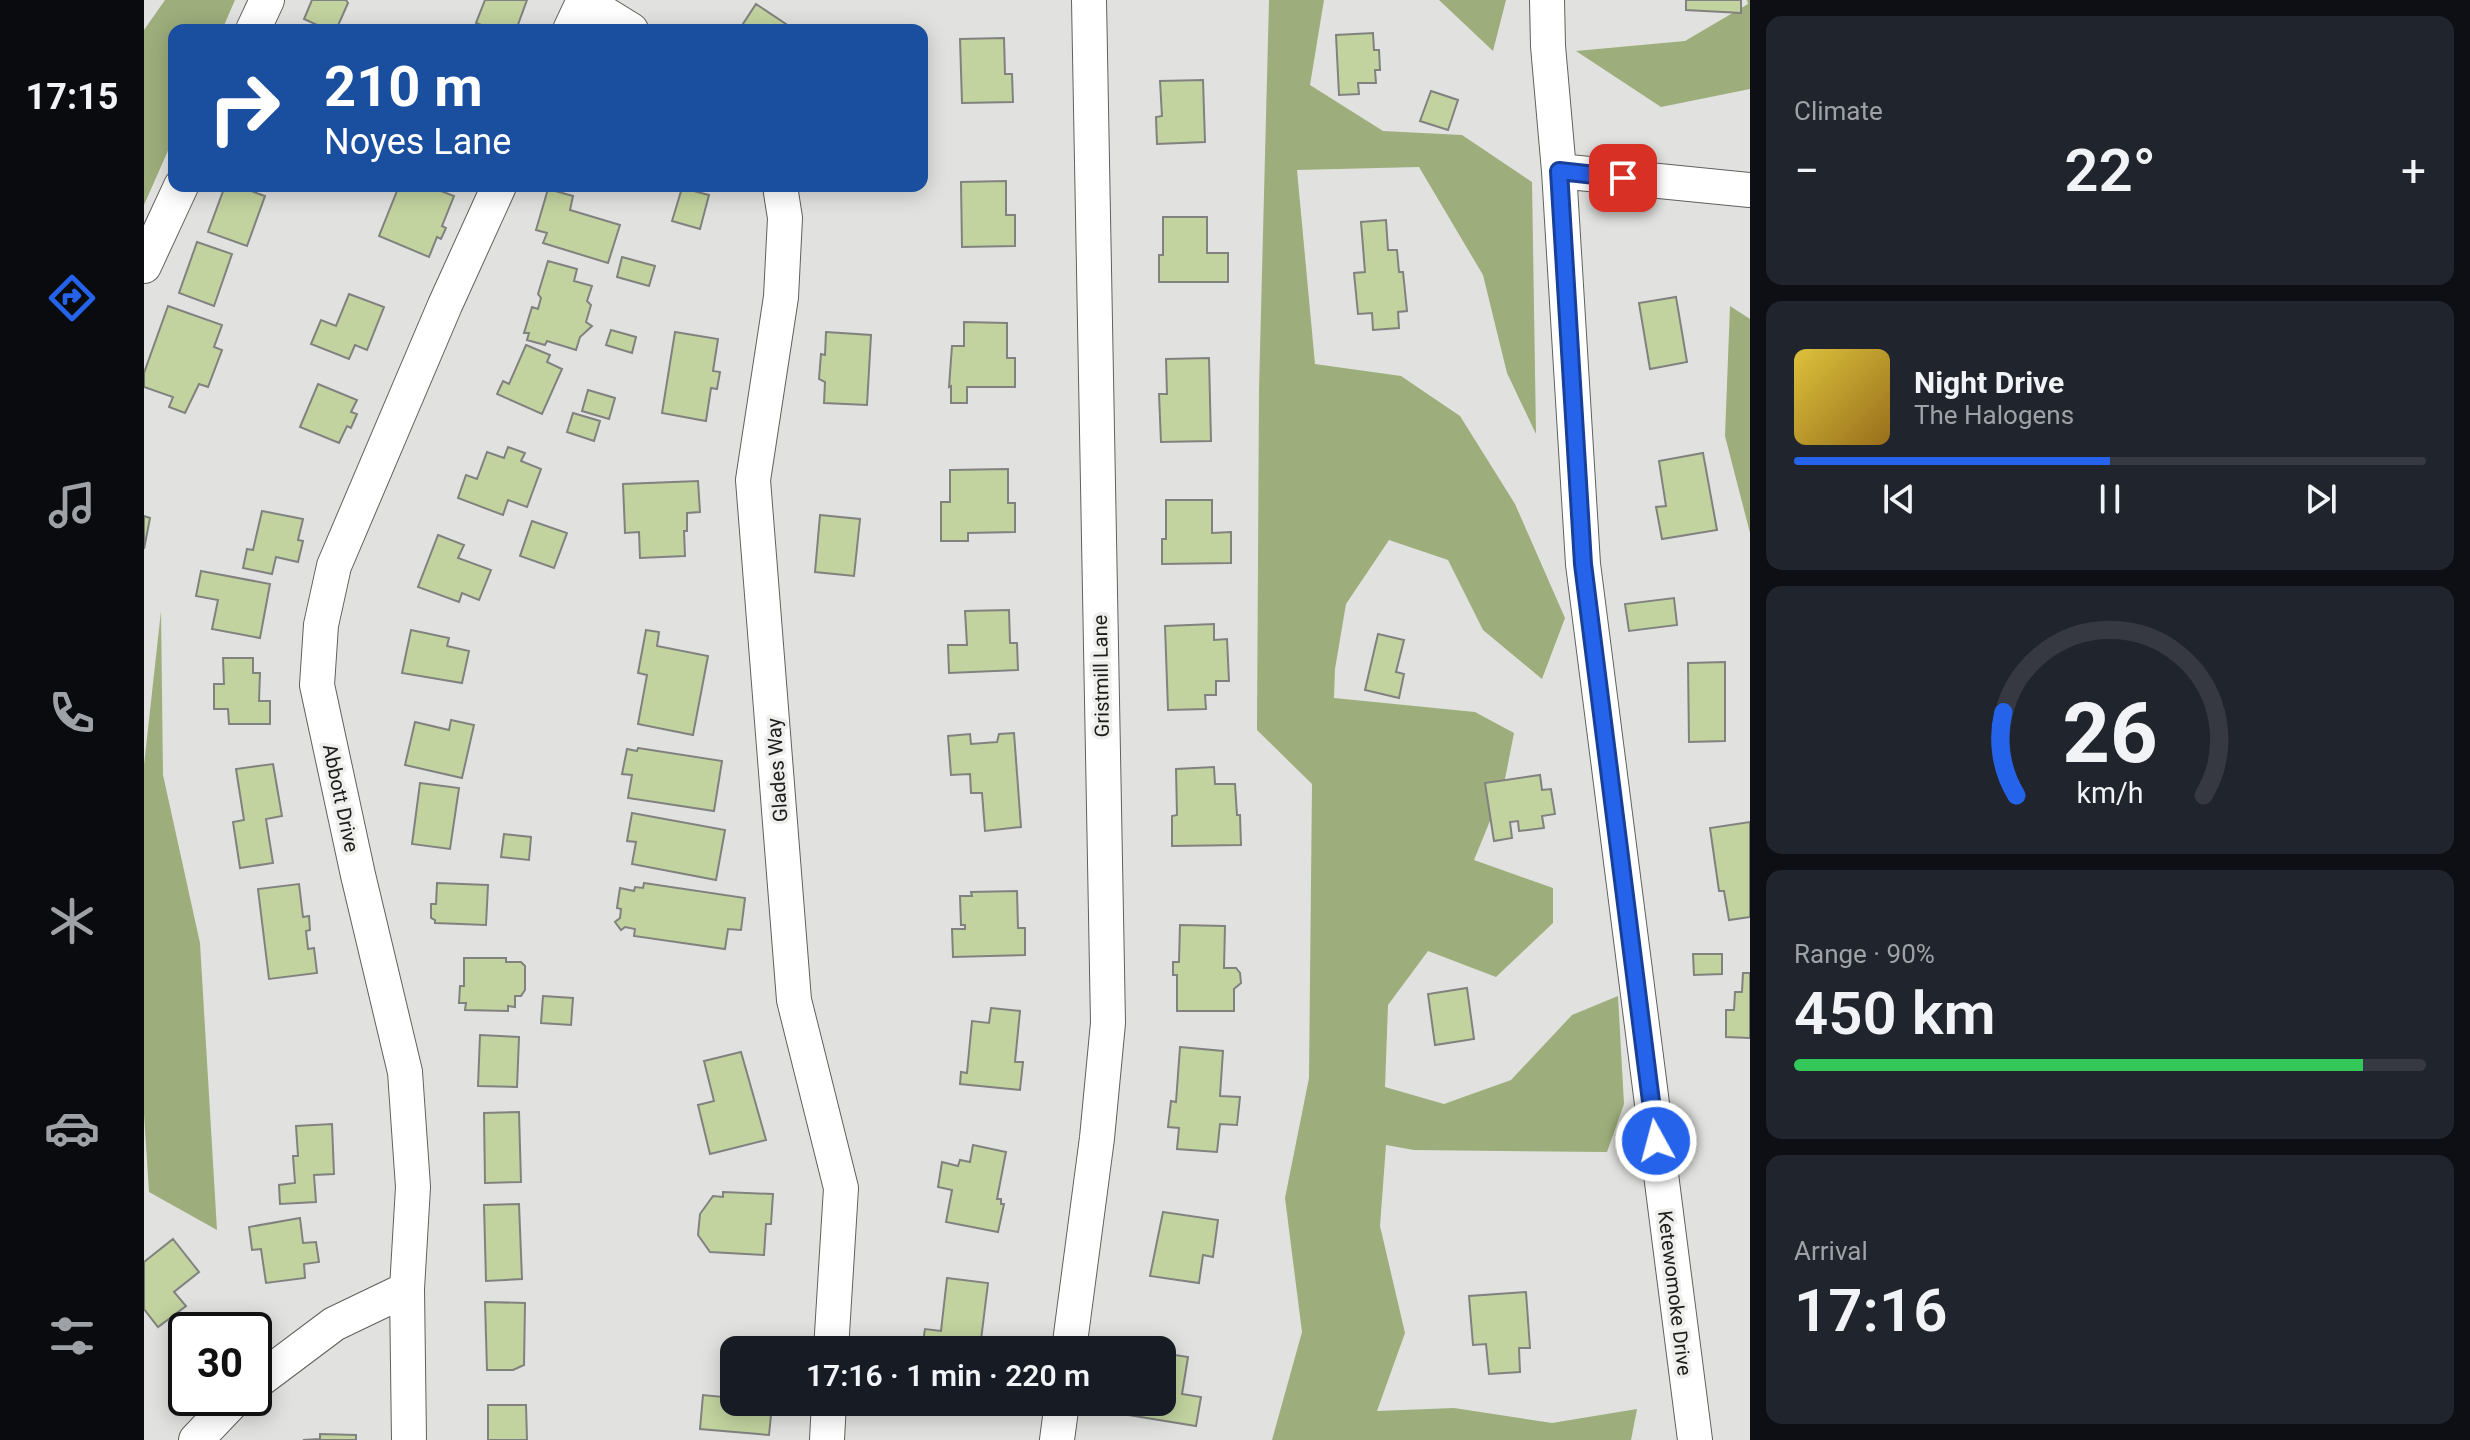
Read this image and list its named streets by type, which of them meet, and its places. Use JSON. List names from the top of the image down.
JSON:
{
  "streets": {
    "street": [
      "Gristmill Lane",
      "Glades Way",
      "Abbott Drive",
      "Ketewomoke Drive"
    ]
  },
  "page": {
    "tabs": "17:15",
    "tile": [
      "Climate",
      ["Range · 90%", "450 km"],
      ["Arrival", "17:16"]
    ],
    "turn": ["210 m", "Noyes Lane"],
    "heat": ["−", "22°", "+"],
    "song": ["Night Drive", "The Halogens"],
    "limit": "30",
    "trip": "17:16 · 1 min · 220 m",
    "gauge": ["26", "km/h"]
  }
}
